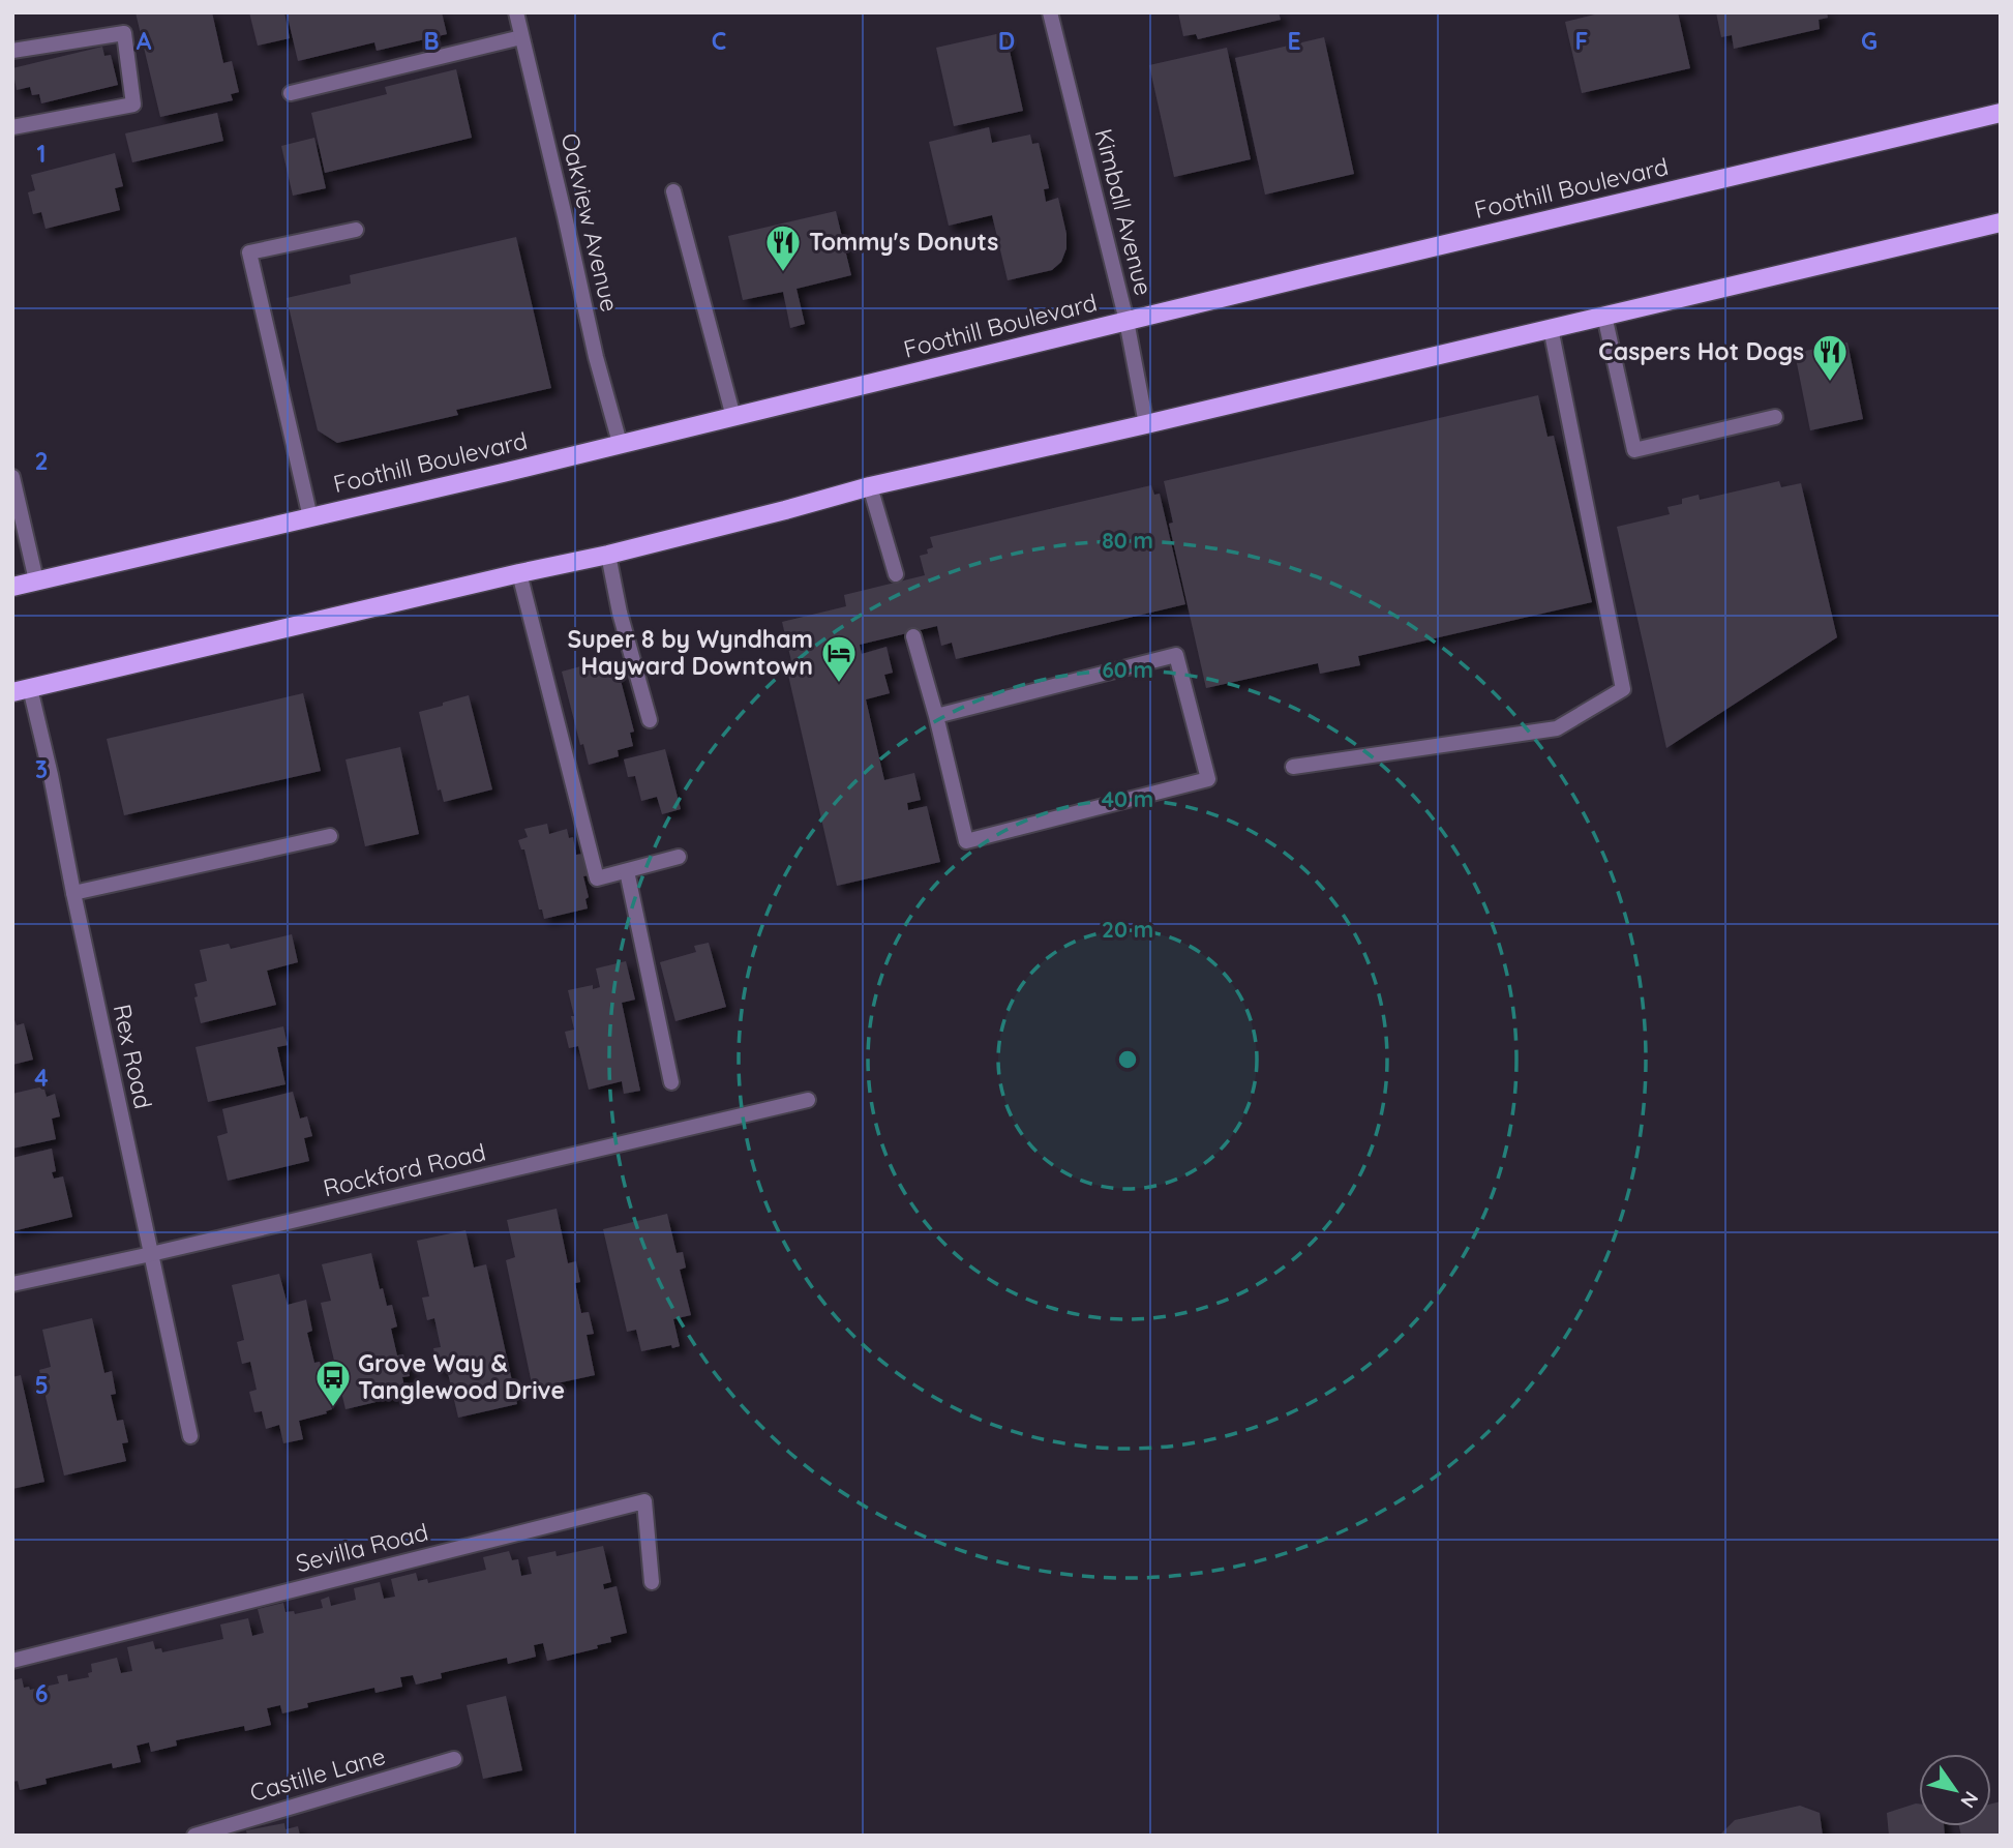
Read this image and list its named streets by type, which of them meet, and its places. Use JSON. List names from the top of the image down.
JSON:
{
  "streets": {
    "main road": ["Foothill Boulevard"],
    "street": [
      "Kimball Avenue",
      "Oakview Avenue",
      "Rex Road",
      "Rockford Road",
      "Sevilla Road",
      "Castille Lane"
    ]
  },
  "crossings": [
    ["Foothill Boulevard", "Kimball Avenue"],
    ["Foothill Boulevard", "Oakview Avenue"],
    ["Rex Road", "Rockford Road"]
  ],
  "places": {
    "restaurant": ["Tommy's Donuts", "Caspers Hot Dogs"],
    "hotel": ["Super 8 by Wyndham Hayward Downtown"],
    "bus stop": ["Grove Way & Tanglewood Drive"]
  },
  "north": "bottom right",
  "grid": {
    "columns": [
      "A",
      "B",
      "C",
      "D",
      "E",
      "F",
      "G"
    ],
    "rows": [
      "1",
      "2",
      "3",
      "4",
      "5",
      "6"
    ]
  },
  "rings": [
    "80 m",
    "60 m",
    "40 m",
    "20 m"
  ]
}
